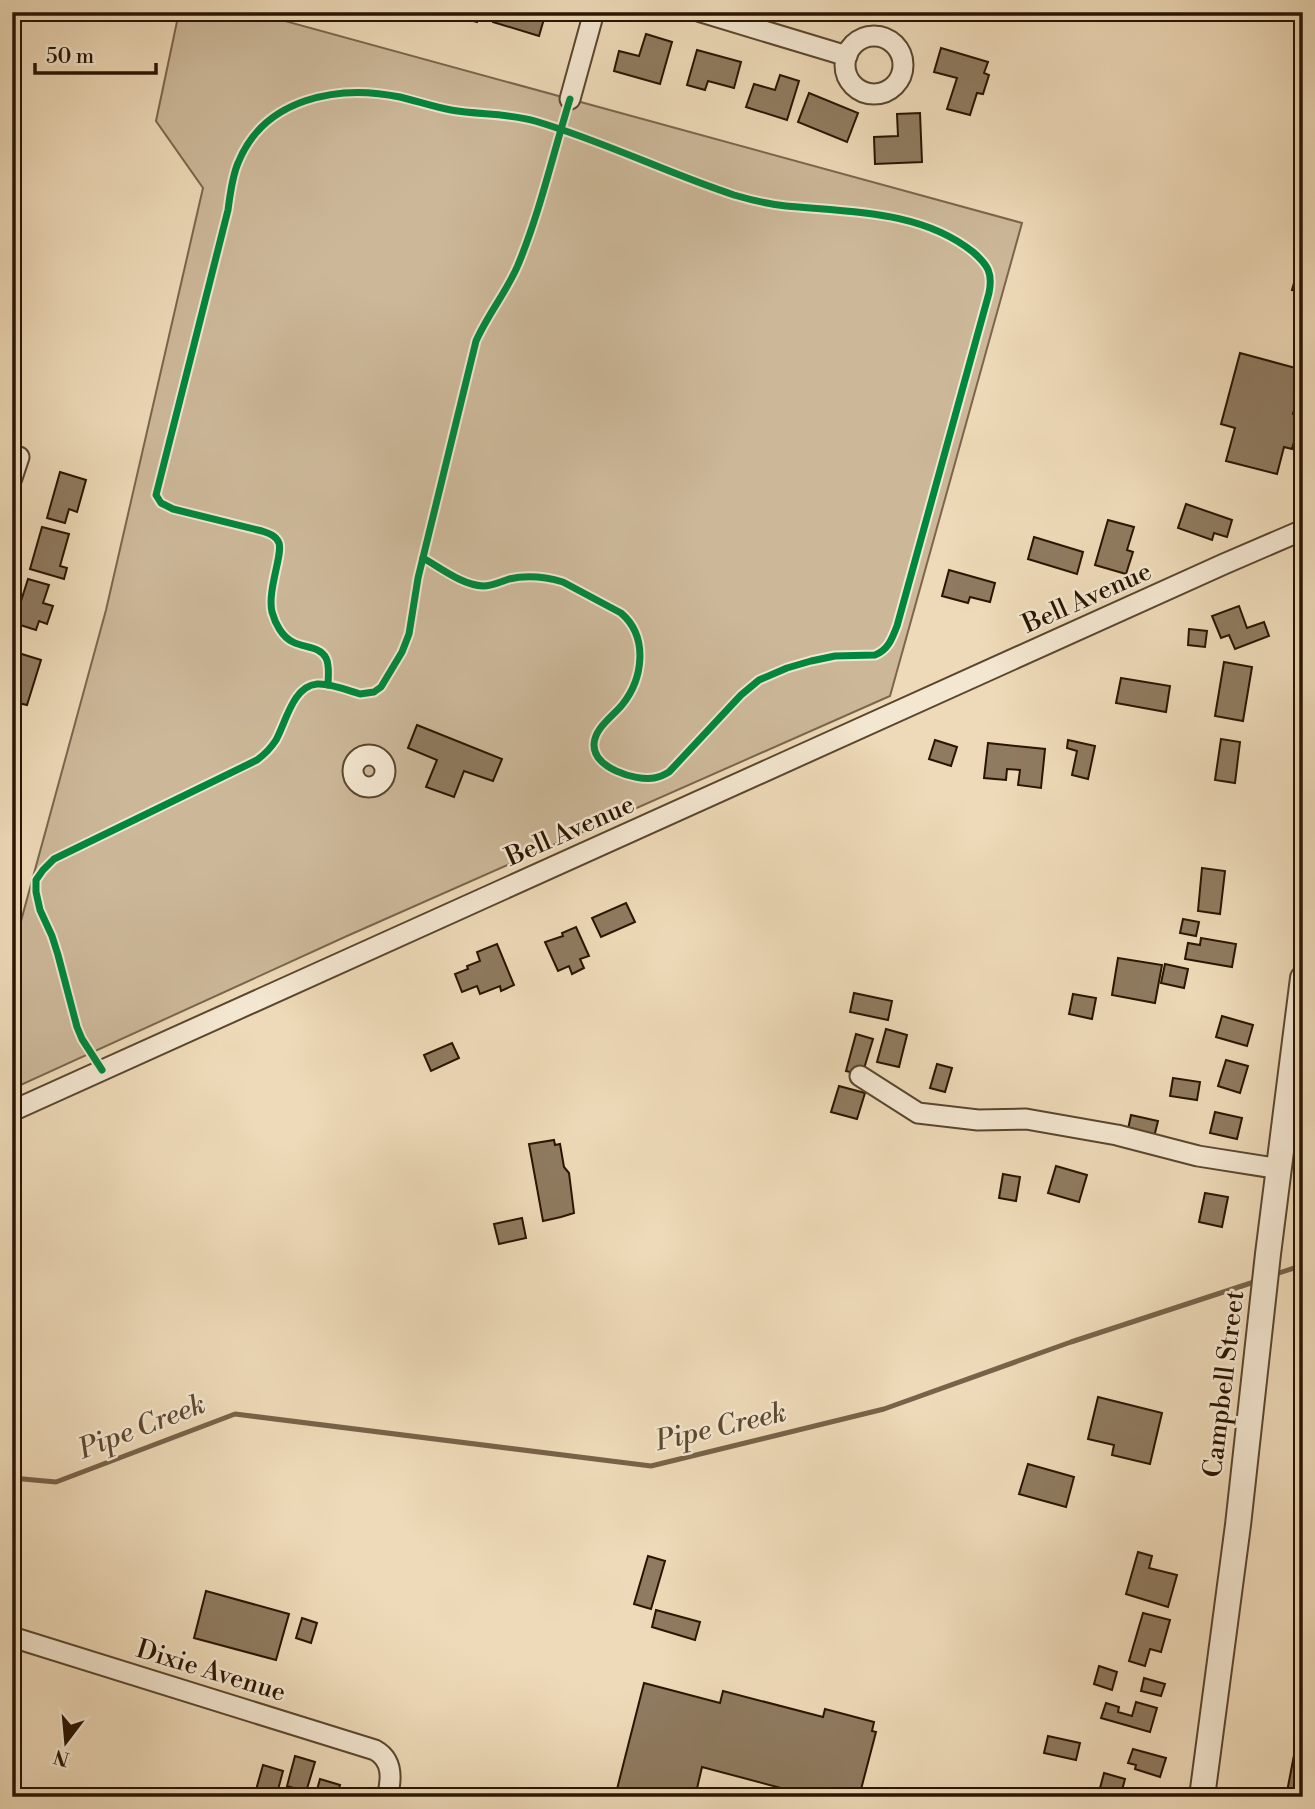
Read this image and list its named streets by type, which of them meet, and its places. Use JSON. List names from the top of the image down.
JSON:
{
  "streets": {
    "street": ["Bell Avenue", "Campbell Street", "Dixie Avenue"]
  },
  "water": ["Pipe Creek"],
  "scale_bar": "50 m",
  "north": "bottom"
}
